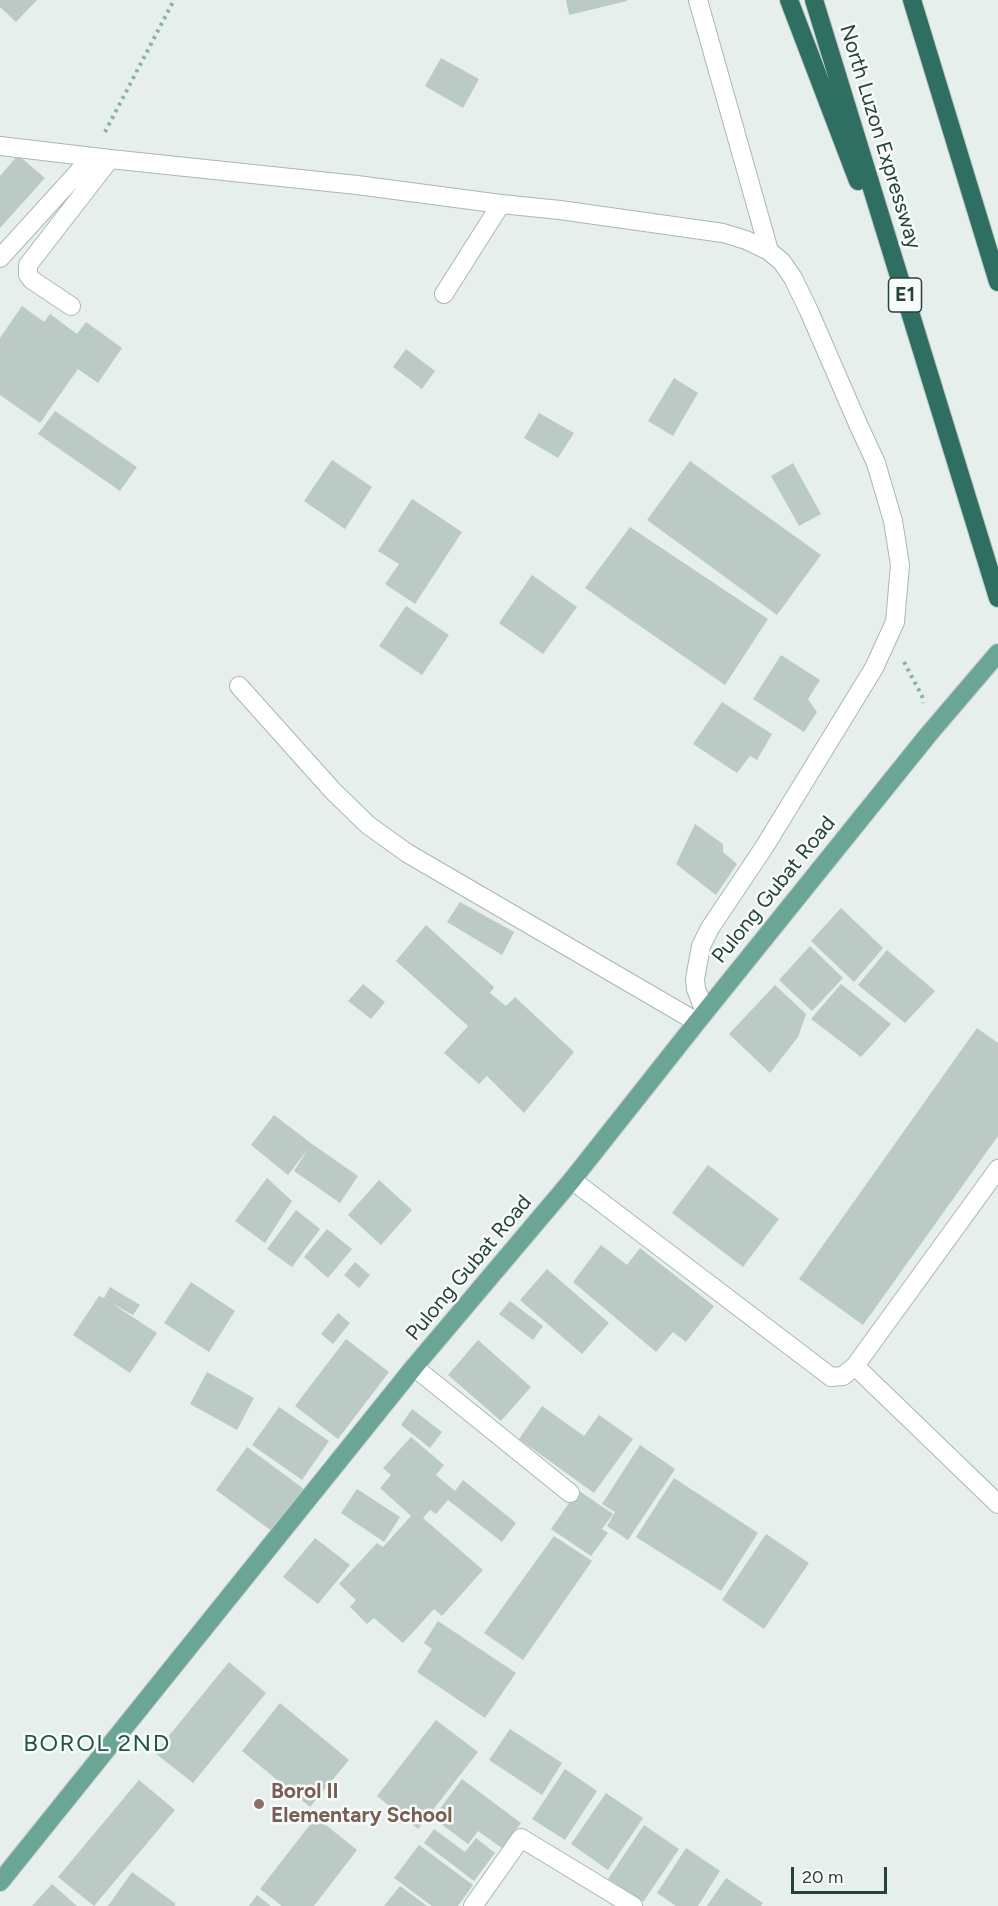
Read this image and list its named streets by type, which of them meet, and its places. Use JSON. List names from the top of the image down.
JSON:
{
  "streets": {
    "highway": ["North Luzon Expressway", "E1"],
    "main road": ["Pulong Gubat Road"]
  },
  "districts": ["BOROL 2ND"],
  "places": ["Borol II Elementary School"],
  "scale_bar": "20 m"
}
